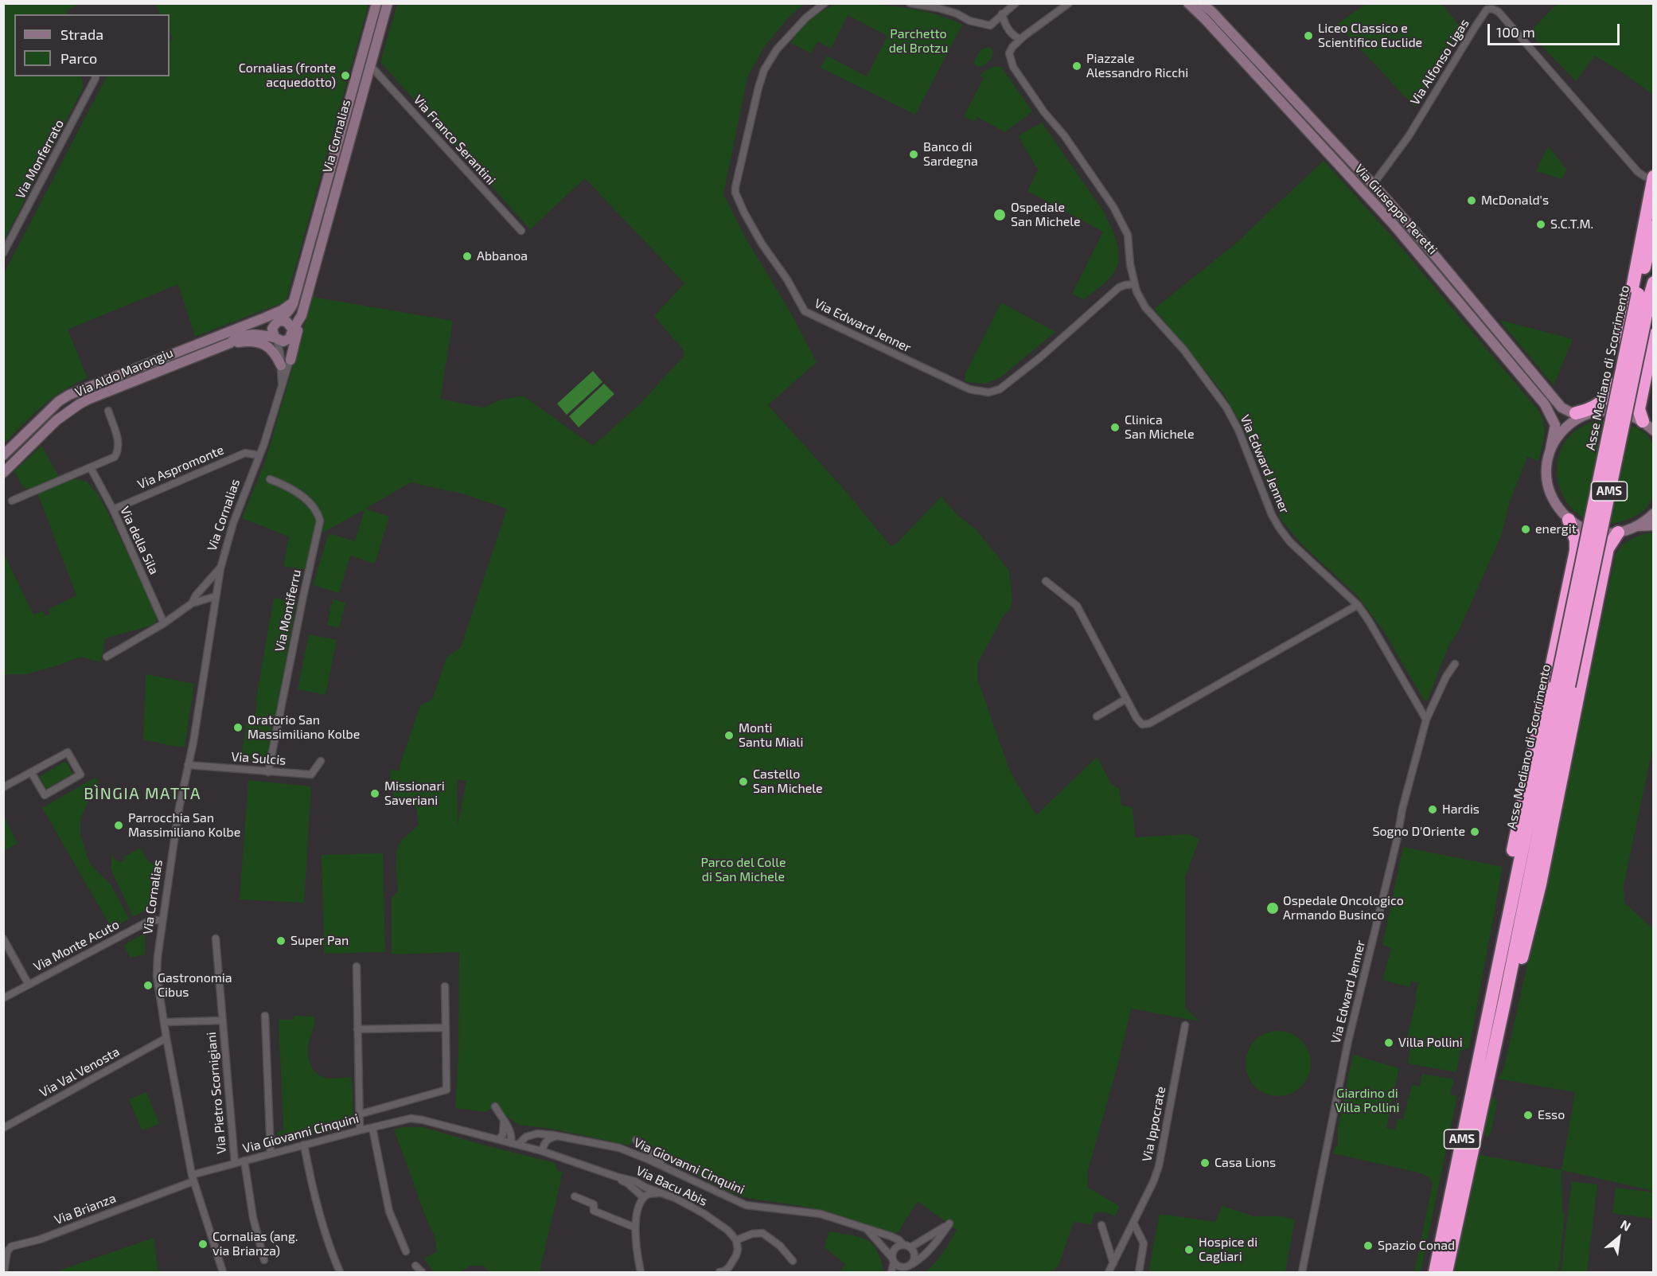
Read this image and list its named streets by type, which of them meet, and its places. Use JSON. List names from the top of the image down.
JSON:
{
  "streets": {
    "highway": ["Asse Mediano di Scorrimento", "AMS"],
    "street": [
      "Via Alfonso Ligas",
      "Via Cornalias",
      "Via Franco Serantini",
      "Via Monferrato",
      "Via Giuseppe Peretti",
      "Via Edward Jenner",
      "Via Aldo Marongiu",
      "Via Aspromonte",
      "Via della Sila",
      "Via Montiferru",
      "Via Sulcis",
      "Via Monte Acuto",
      "Via Val Venosta",
      "Via Pietro Scornigiani",
      "Via Ippocrate",
      "Via Giovanni Cinquini",
      "Via Bacu Abis",
      "Via Brianza"
    ]
  },
  "crossings": [
    ["Via Alfonso Ligas", "Via Giuseppe Peretti"],
    ["Via Cornalias", "Via Franco Serantini"],
    ["Via Cornalias", "Via Aldo Marongiu"],
    ["Via Cornalias", "Via Aspromonte"],
    ["Via Cornalias", "Via Sulcis"],
    ["Via Cornalias", "Via Monte Acuto"],
    ["Via Cornalias", "Via Val Venosta"],
    ["Via Cornalias", "Via Pietro Scornigiani"],
    ["Via Cornalias", "Via Giovanni Cinquini"],
    ["Via Cornalias", "Via Brianza"],
    ["Via Aspromonte", "Via della Sila"],
    ["Via Montiferru", "Via Sulcis"],
    ["Via Pietro Scornigiani", "Via Giovanni Cinquini"],
    ["Via Giovanni Cinquini", "Via Bacu Abis"],
    ["Via Giovanni Cinquini", "Via Brianza"]
  ],
  "districts": ["BÌNGIA MATTA"],
  "parks": ["Parchetto del Brotzu", "Parco del Colle di San Michele", "Giardino di Villa Pollini"],
  "places": [
    "Liceo Classico e Scientifico Euclide",
    "Piazzale Alessandro Ricchi",
    "Cornalias (fronte acquedotto)",
    "Banco di Sardegna",
    "McDonald's",
    "Ospedale San Michele",
    "S.C.T.M.",
    "Abbanoa",
    "Clinica San Michele",
    "energit",
    "Oratorio San Massimiliano Kolbe",
    "Monti Santu Miali",
    "Castello San Michele",
    "Missionari Saveriani",
    "Hardis",
    "Parrocchia San Massimiliano Kolbe",
    "Sogno D'Oriente",
    "Ospedale Oncologico Armando Businco",
    "Super Pan",
    "Gastronomia Cibus",
    "Villa Pollini",
    "Esso",
    "Casa Lions",
    "Cornalias (ang. via Brianza)",
    "Spazio Conad",
    "Hospice di Cagliari"
  ],
  "legend": ["Strada", "Parco"],
  "scale_bar": "100 m",
  "north": "top right"
}
